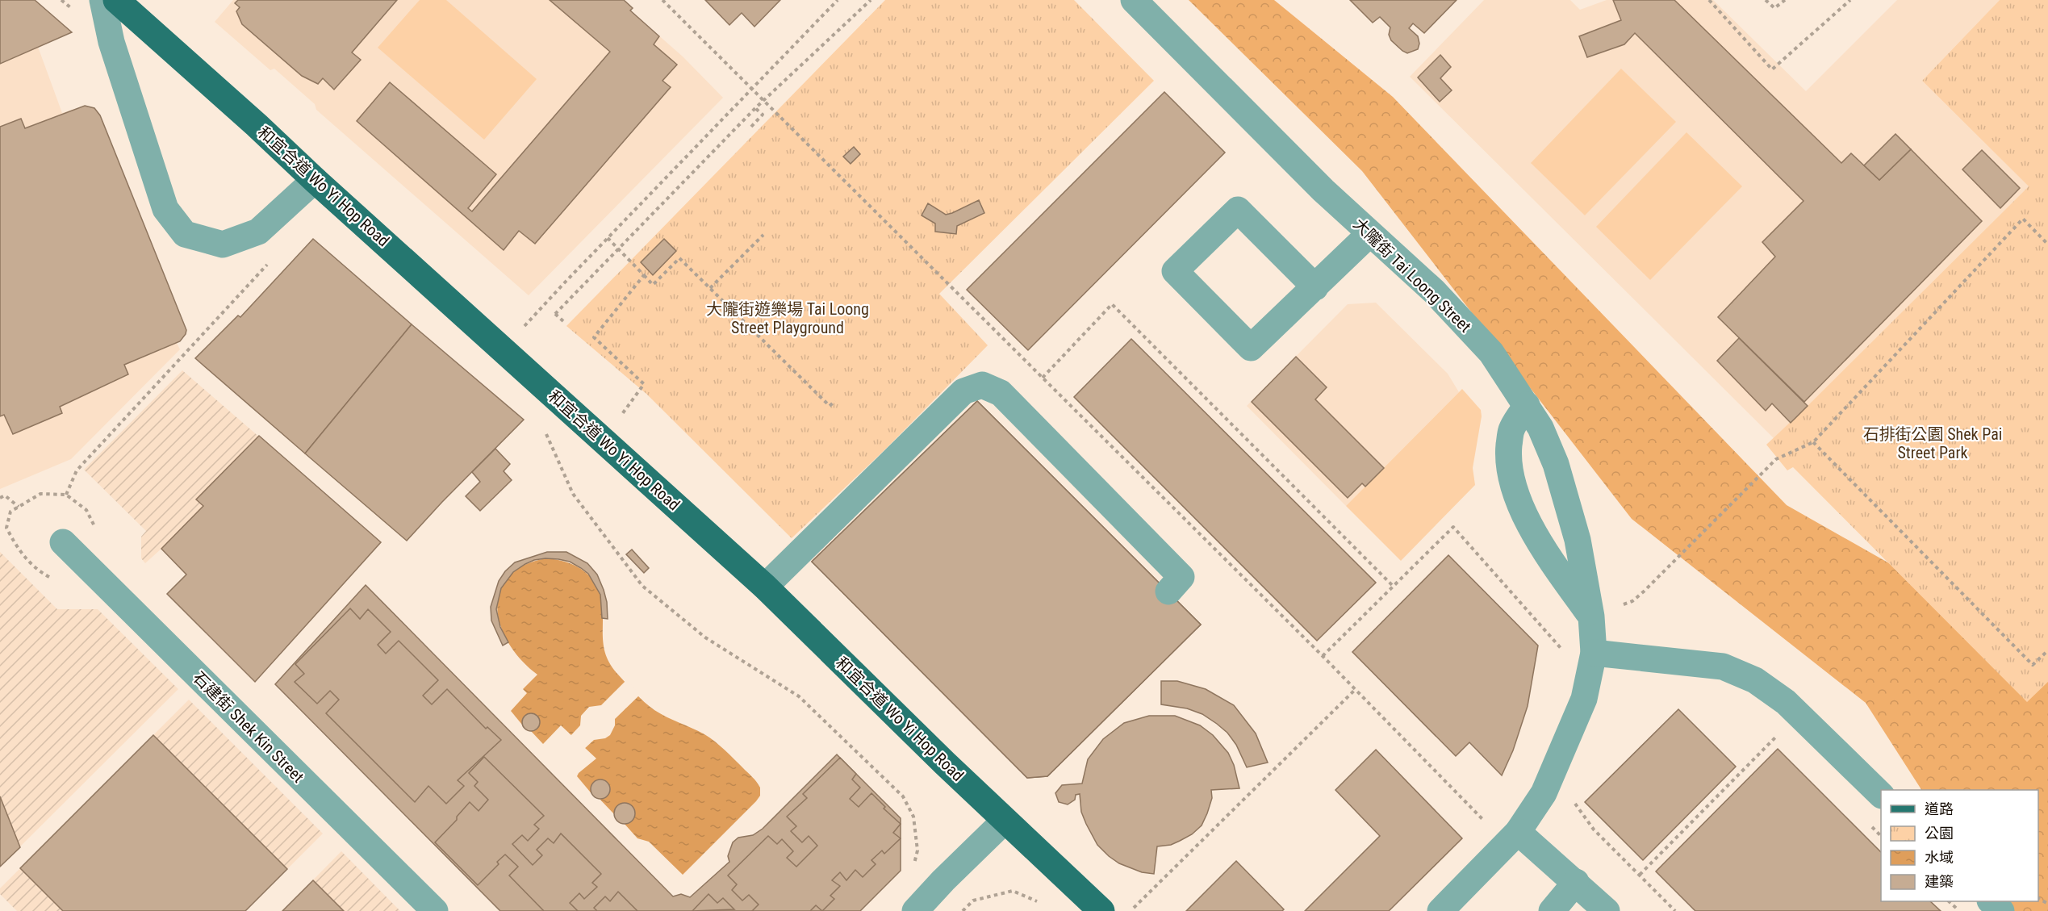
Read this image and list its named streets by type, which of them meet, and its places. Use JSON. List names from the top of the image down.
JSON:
{
  "streets": {
    "main road": ["和宜合道 Wo Yi Hop Road"],
    "street": ["大隴街 Tai Loong Street", "石建街 Shek Kin Street"]
  },
  "parks": ["大隴街遊樂場 Tai Loong Street Playground", "石排街公園 Shek Pai Street Park"],
  "legend": [
    "道路",
    "公園",
    "水域",
    "建築"
  ]
}
